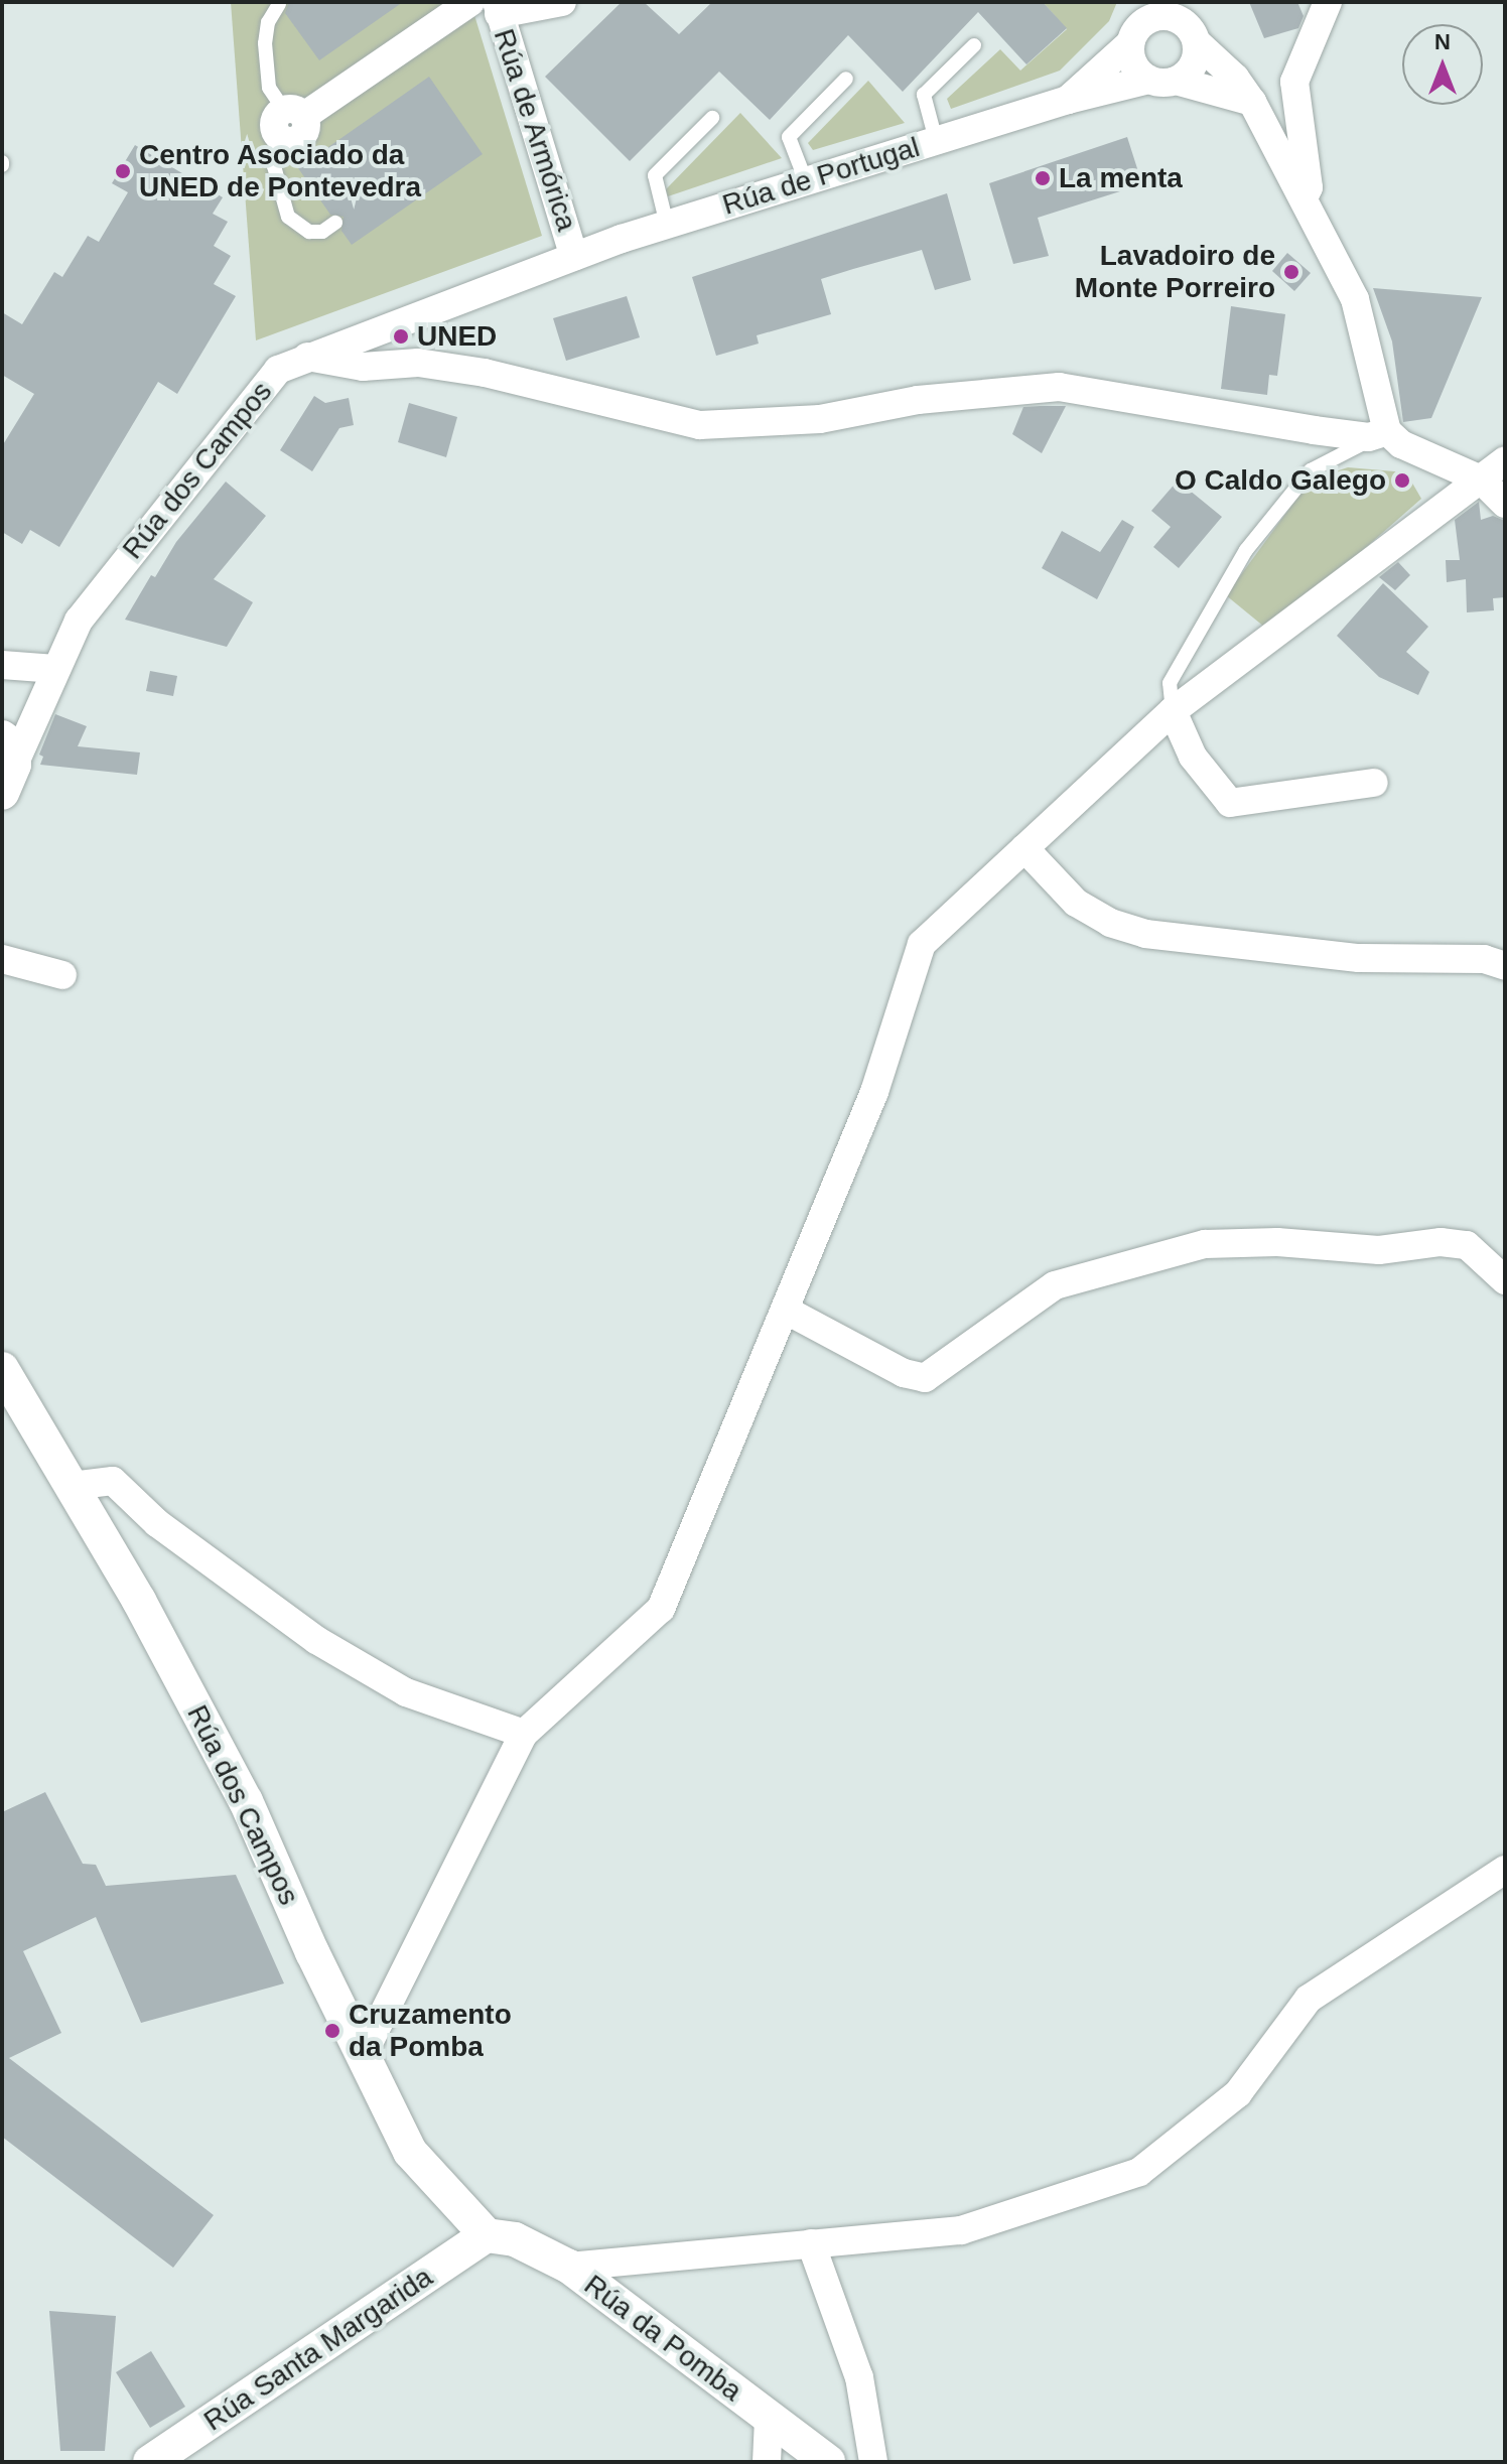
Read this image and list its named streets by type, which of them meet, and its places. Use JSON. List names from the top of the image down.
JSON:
{
  "streets": {
    "street": [
      "Rúa de Armórica",
      "Rúa de Portugal",
      "Rúa dos Campos",
      "Rúa da Pomba",
      "Rúa Santa Margarida"
    ]
  },
  "crossings": [
    ["Rúa de Armórica", "Rúa de Portugal"],
    ["Rúa de Armórica", "Rúa dos Campos"],
    ["Rúa de Portugal", "Rúa dos Campos"],
    ["Rúa dos Campos", "Rúa da Pomba"],
    ["Rúa dos Campos", "Rúa Santa Margarida"],
    ["Rúa da Pomba", "Rúa Santa Margarida"]
  ],
  "places": [
    "Centro Asociado da UNED de Pontevedra",
    "La menta",
    "Lavadoiro de Monte Porreiro",
    "UNED",
    "O Caldo Galego",
    "Cruzamento da Pomba"
  ],
  "north": "top"
}
